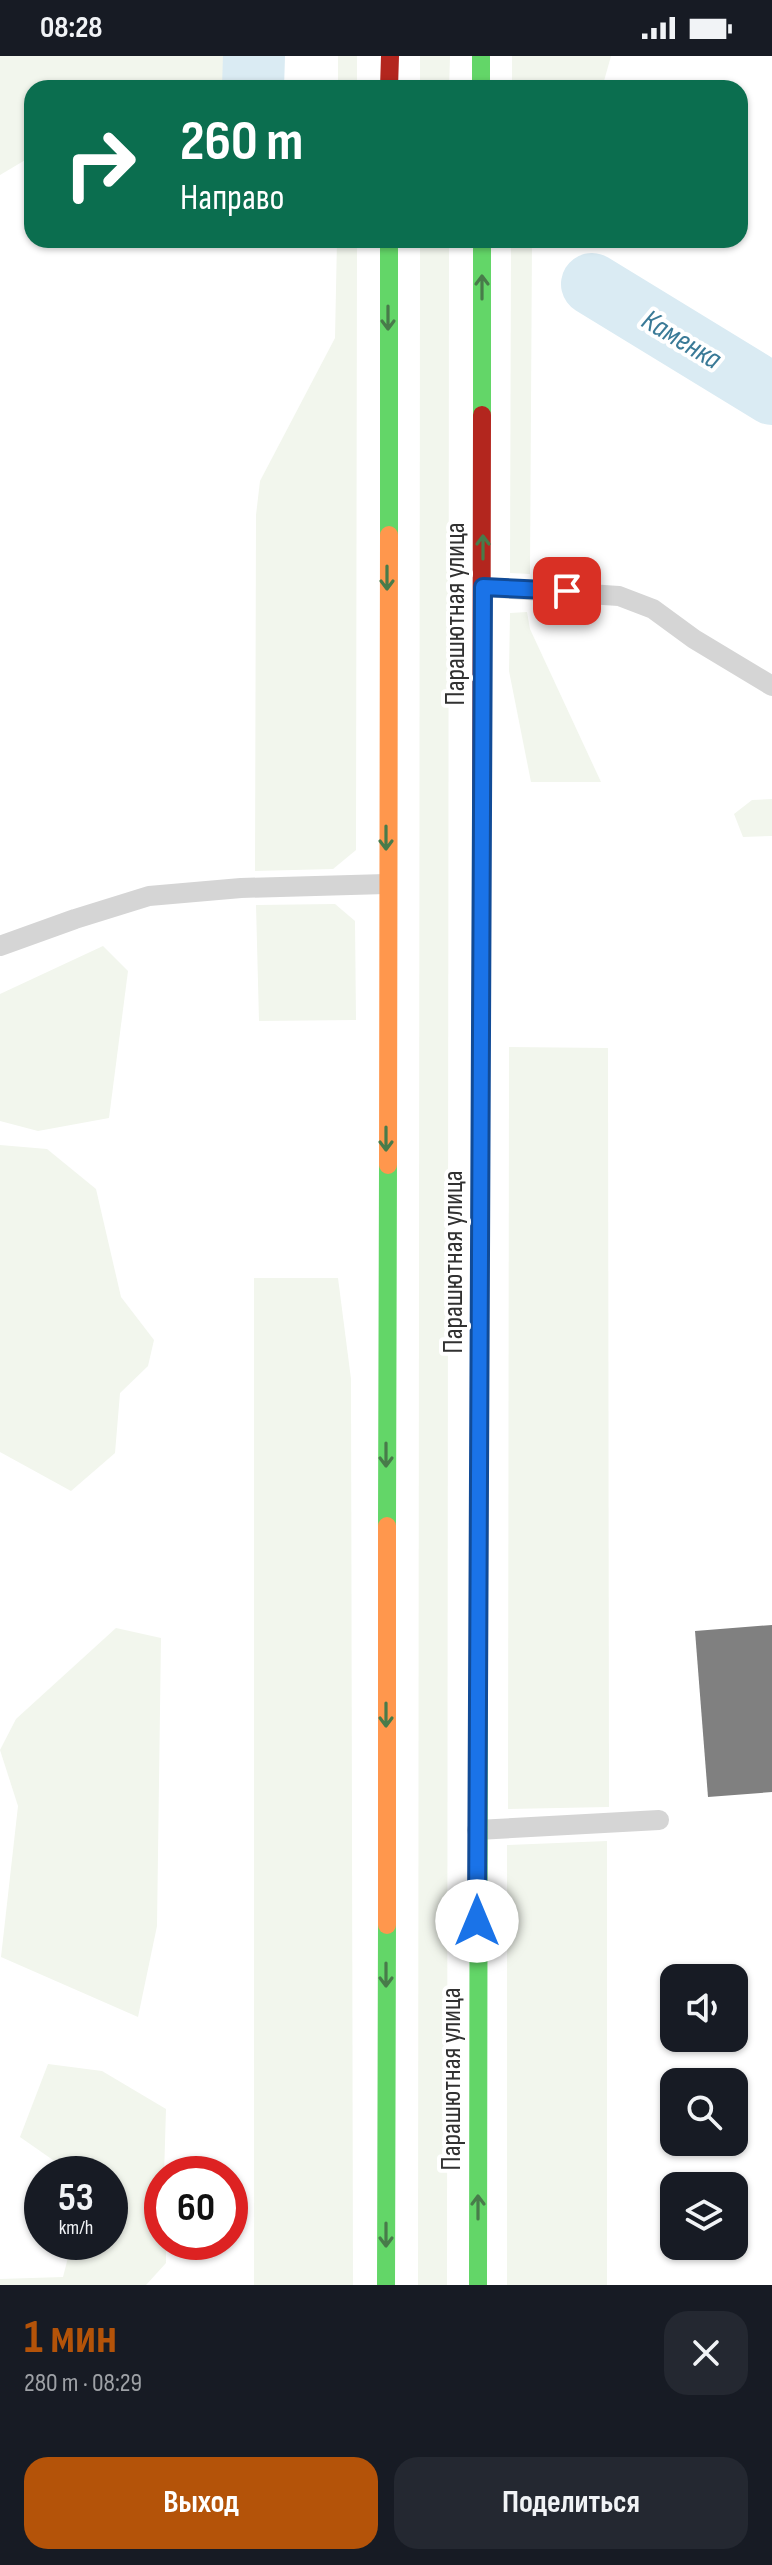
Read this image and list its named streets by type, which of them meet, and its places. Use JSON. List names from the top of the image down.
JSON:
{
  "streets": {
    "main road": ["Парашютная улица"]
  },
  "water": ["Каменка"],
  "page": {
    "status": "08:28",
    "turn": ["260 m", "Направо"],
    "speed": "53 km/h",
    "limit": "60",
    "heading": ["1 мин", "280 m · 08:29"],
    "buttons": ["Выход", "Поделиться"]
  }
}
